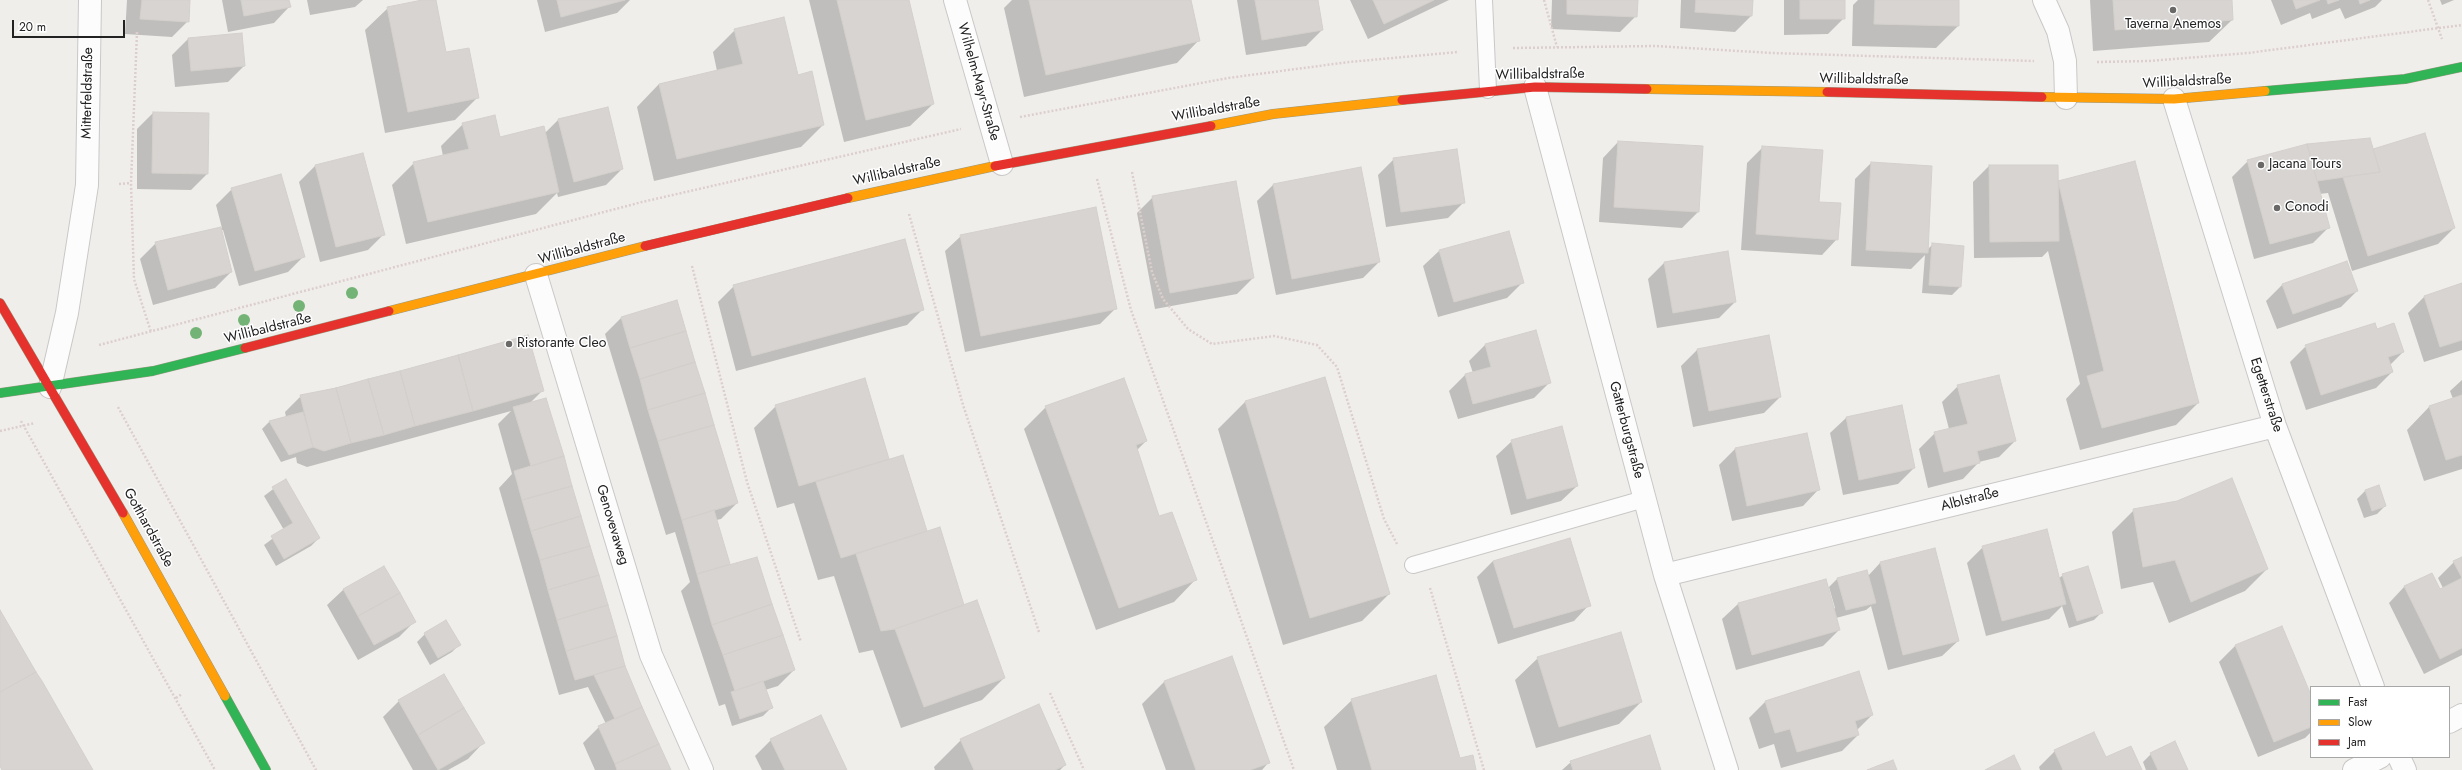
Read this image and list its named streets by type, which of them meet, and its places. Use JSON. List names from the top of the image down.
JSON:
{
  "streets": {
    "street": [
      "Willibaldstraße",
      "Wilhelm-Mayr-Straße",
      "Mitterfeldstraße",
      "Egetterstraße",
      "Gatterburgstraße",
      "Alblstraße",
      "Genovevaweg",
      "Gotthardstraße"
    ]
  },
  "crossings": [
    ["Willibaldstraße", "Wilhelm-Mayr-Straße"],
    ["Willibaldstraße", "Mitterfeldstraße"],
    ["Willibaldstraße", "Egetterstraße"],
    ["Willibaldstraße", "Gatterburgstraße"],
    ["Willibaldstraße", "Genovevaweg"],
    ["Willibaldstraße", "Gotthardstraße"],
    ["Mitterfeldstraße", "Gotthardstraße"],
    ["Egetterstraße", "Alblstraße"],
    ["Gatterburgstraße", "Alblstraße"]
  ],
  "places": [
    "Taverna Anemos",
    "Jacana Tours",
    "Conodi",
    "Ristorante Cleo"
  ],
  "legend": ["Fast", "Slow", "Jam"],
  "scale_bar": "20 m"
}
